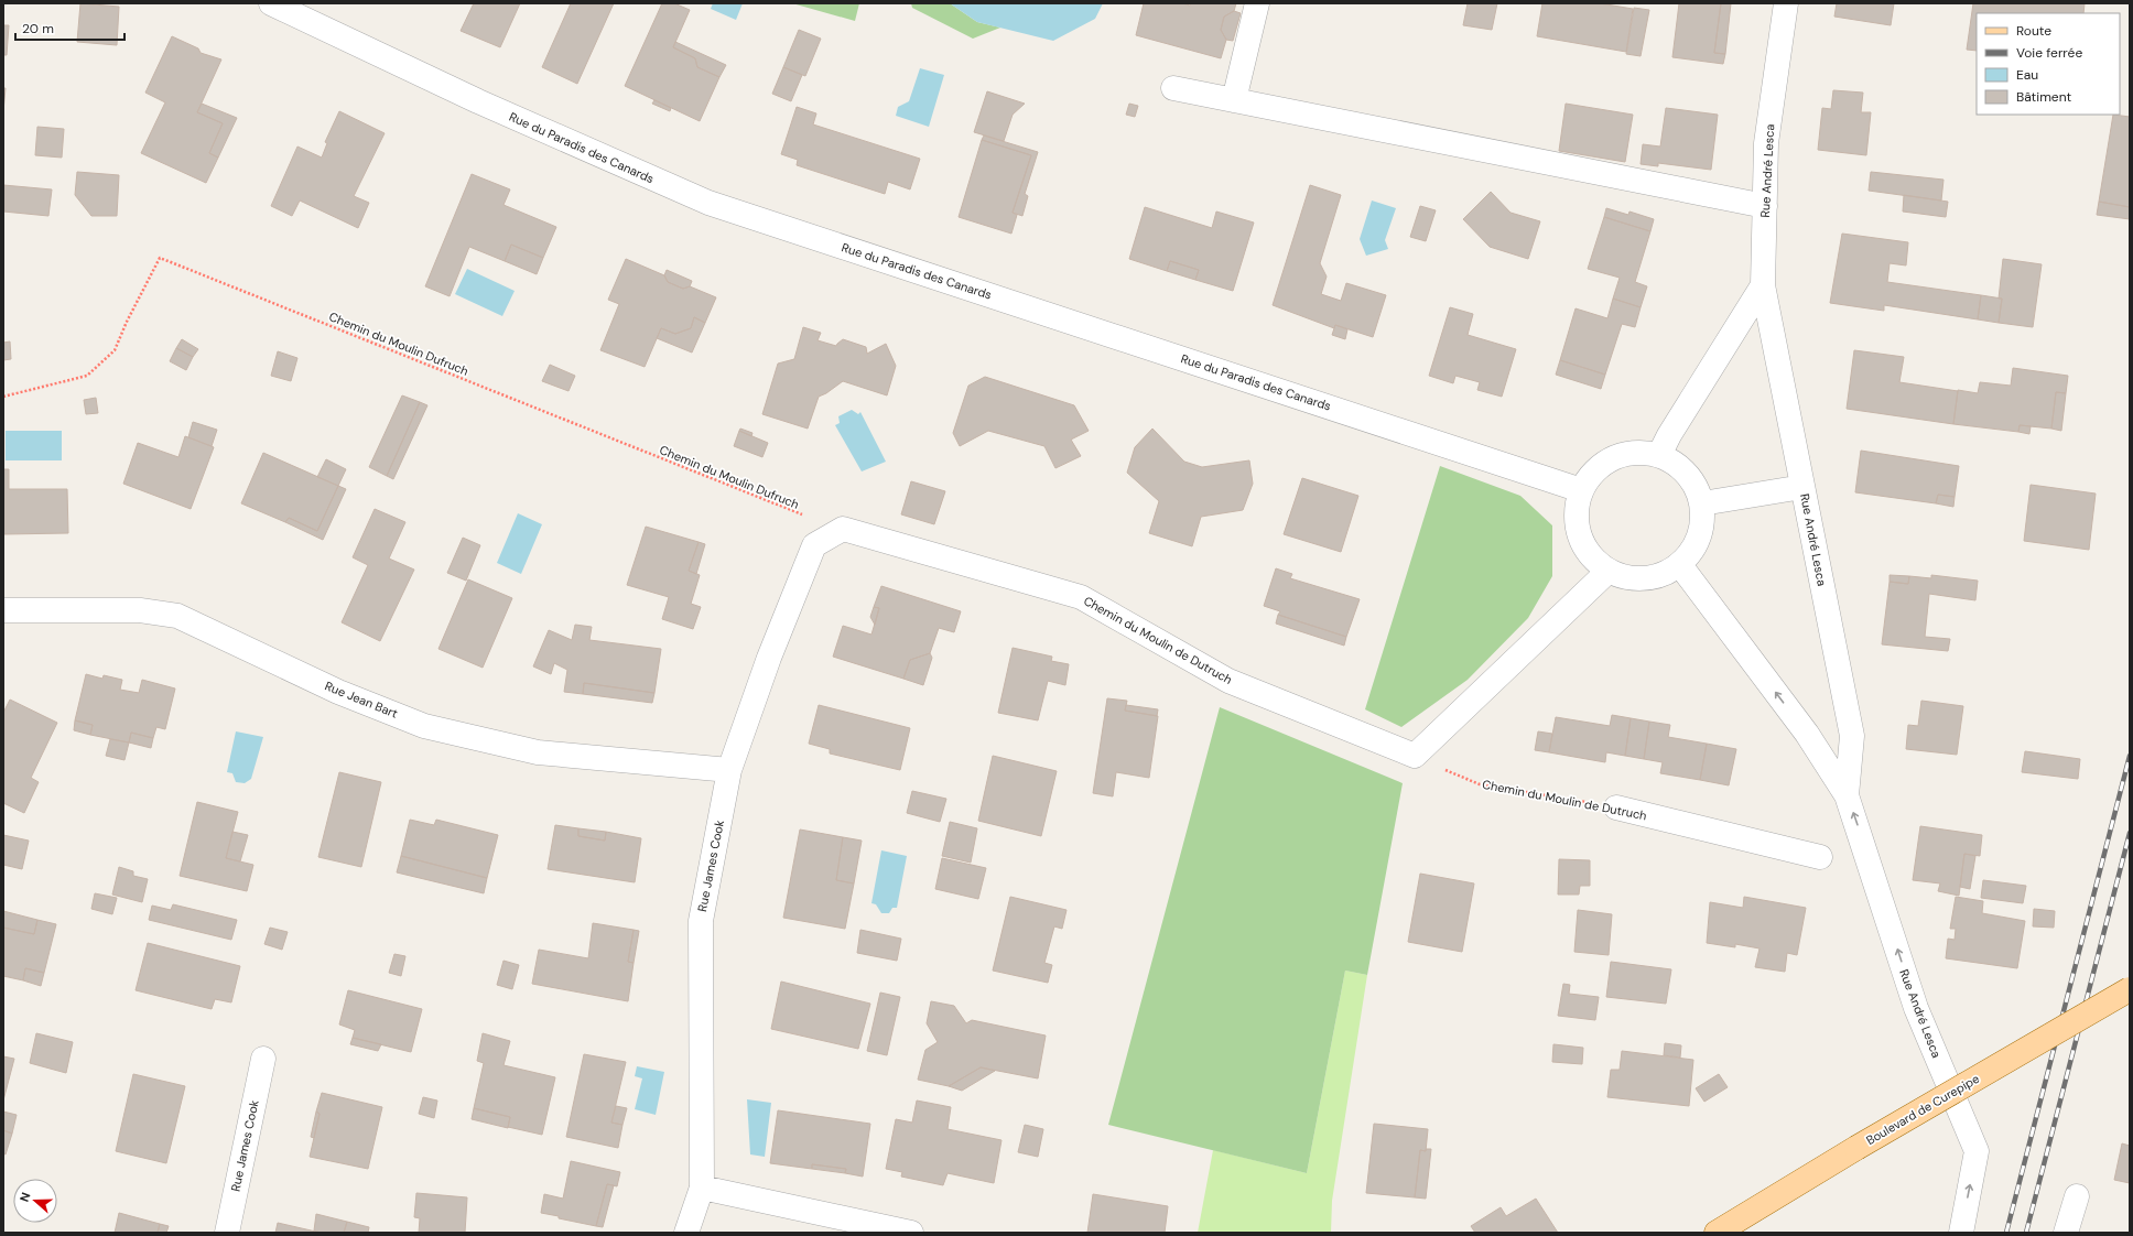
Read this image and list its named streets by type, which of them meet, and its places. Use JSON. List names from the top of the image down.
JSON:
{
  "streets": {
    "main road": ["Boulevard de Curepipe"],
    "street": [
      "Rue du Paradis des Canards",
      "Rue André Lesca",
      "Chemin du Moulin de Dutruch",
      "Rue Jean Bart",
      "Rue James Cook"
    ],
    "path": ["Chemin du Moulin Dufruch"]
  },
  "crossings": [
    ["Rue du Paradis des Canards", "Rue André Lesca"],
    ["Chemin du Moulin Dufruch", "Chemin du Moulin de Dutruch"],
    ["Chemin du Moulin Dufruch", "Rue James Cook"],
    ["Chemin du Moulin de Dutruch", "Rue James Cook"],
    ["Rue Jean Bart", "Rue James Cook"]
  ],
  "legend": [
    "Route",
    "Voie ferrée",
    "Eau",
    "Bâtiment"
  ],
  "scale_bar": "20 m",
  "north": "left"
}
